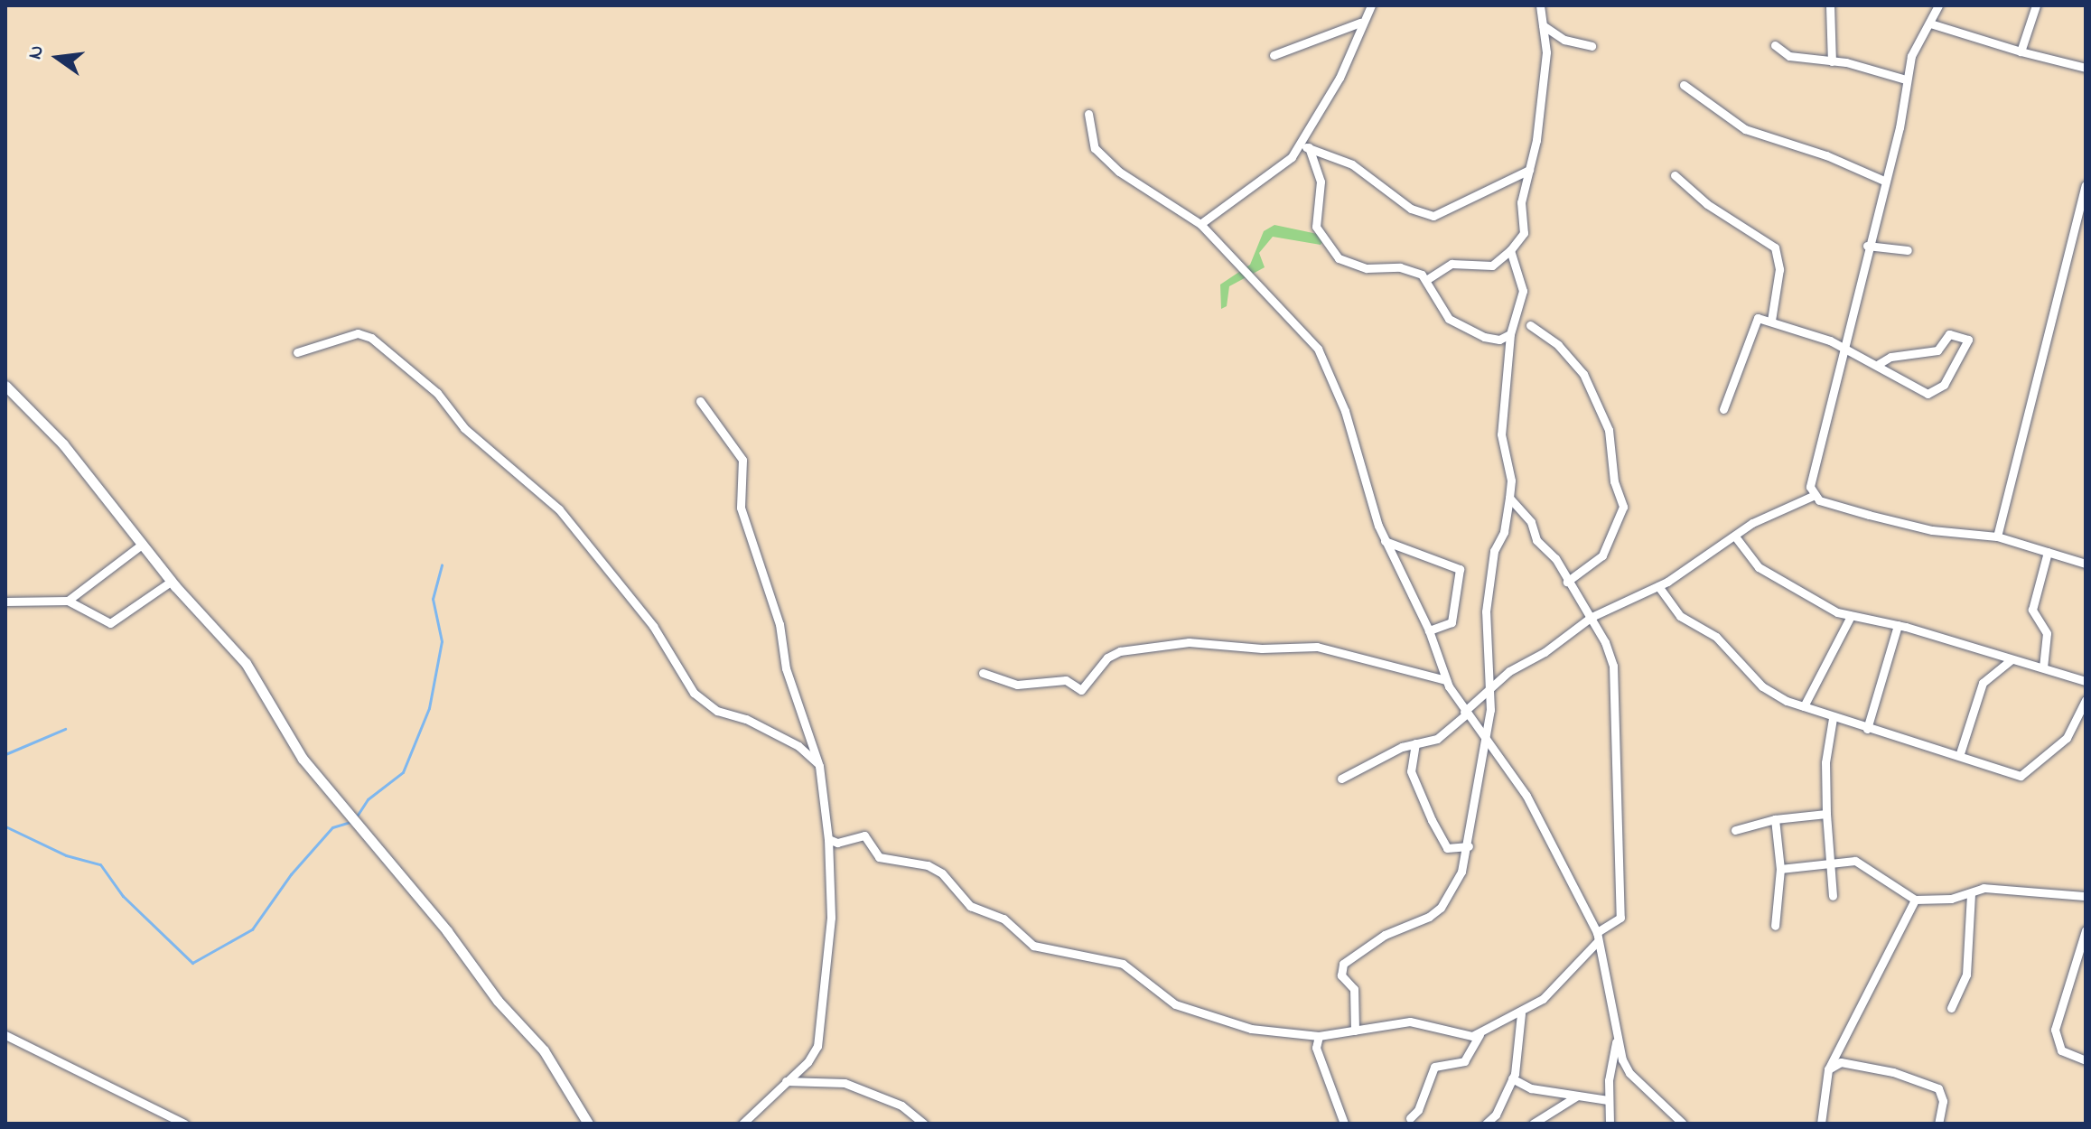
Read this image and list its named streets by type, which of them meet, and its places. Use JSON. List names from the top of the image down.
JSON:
{
  "north": "left"
}
